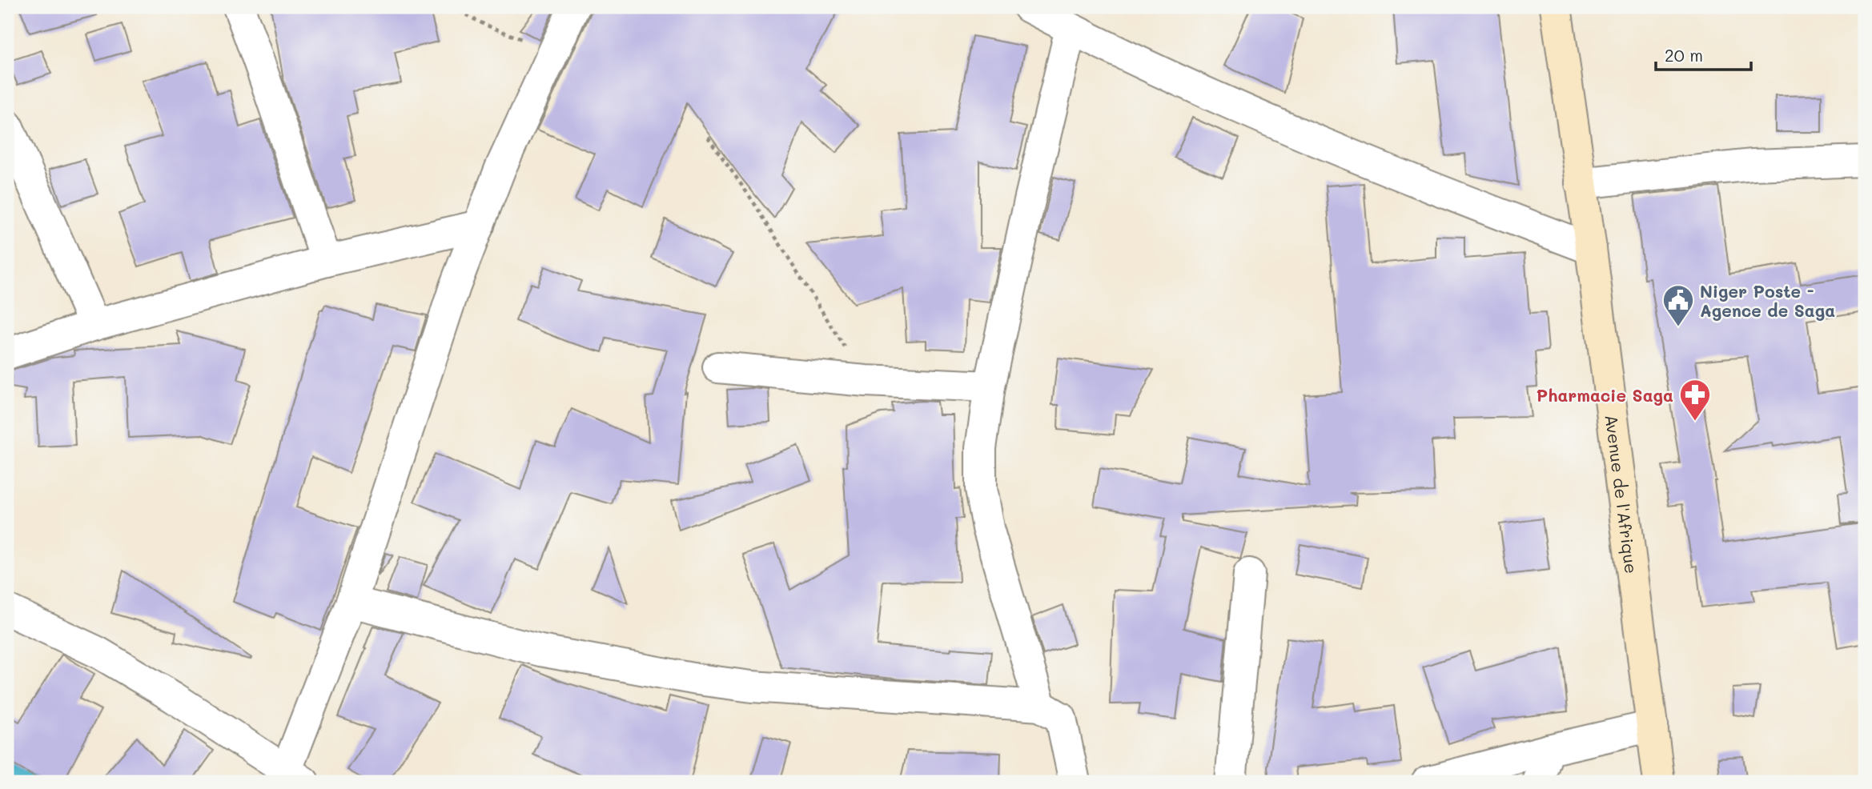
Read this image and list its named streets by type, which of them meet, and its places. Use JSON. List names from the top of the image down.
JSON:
{
  "streets": {
    "main road": ["Avenue de l'Afrique"]
  },
  "places": {
    "public building": ["Niger Poste - Agence de Saga"],
    "pharmacy": ["Pharmacie Saga"]
  },
  "scale_bar": "20 m"
}
